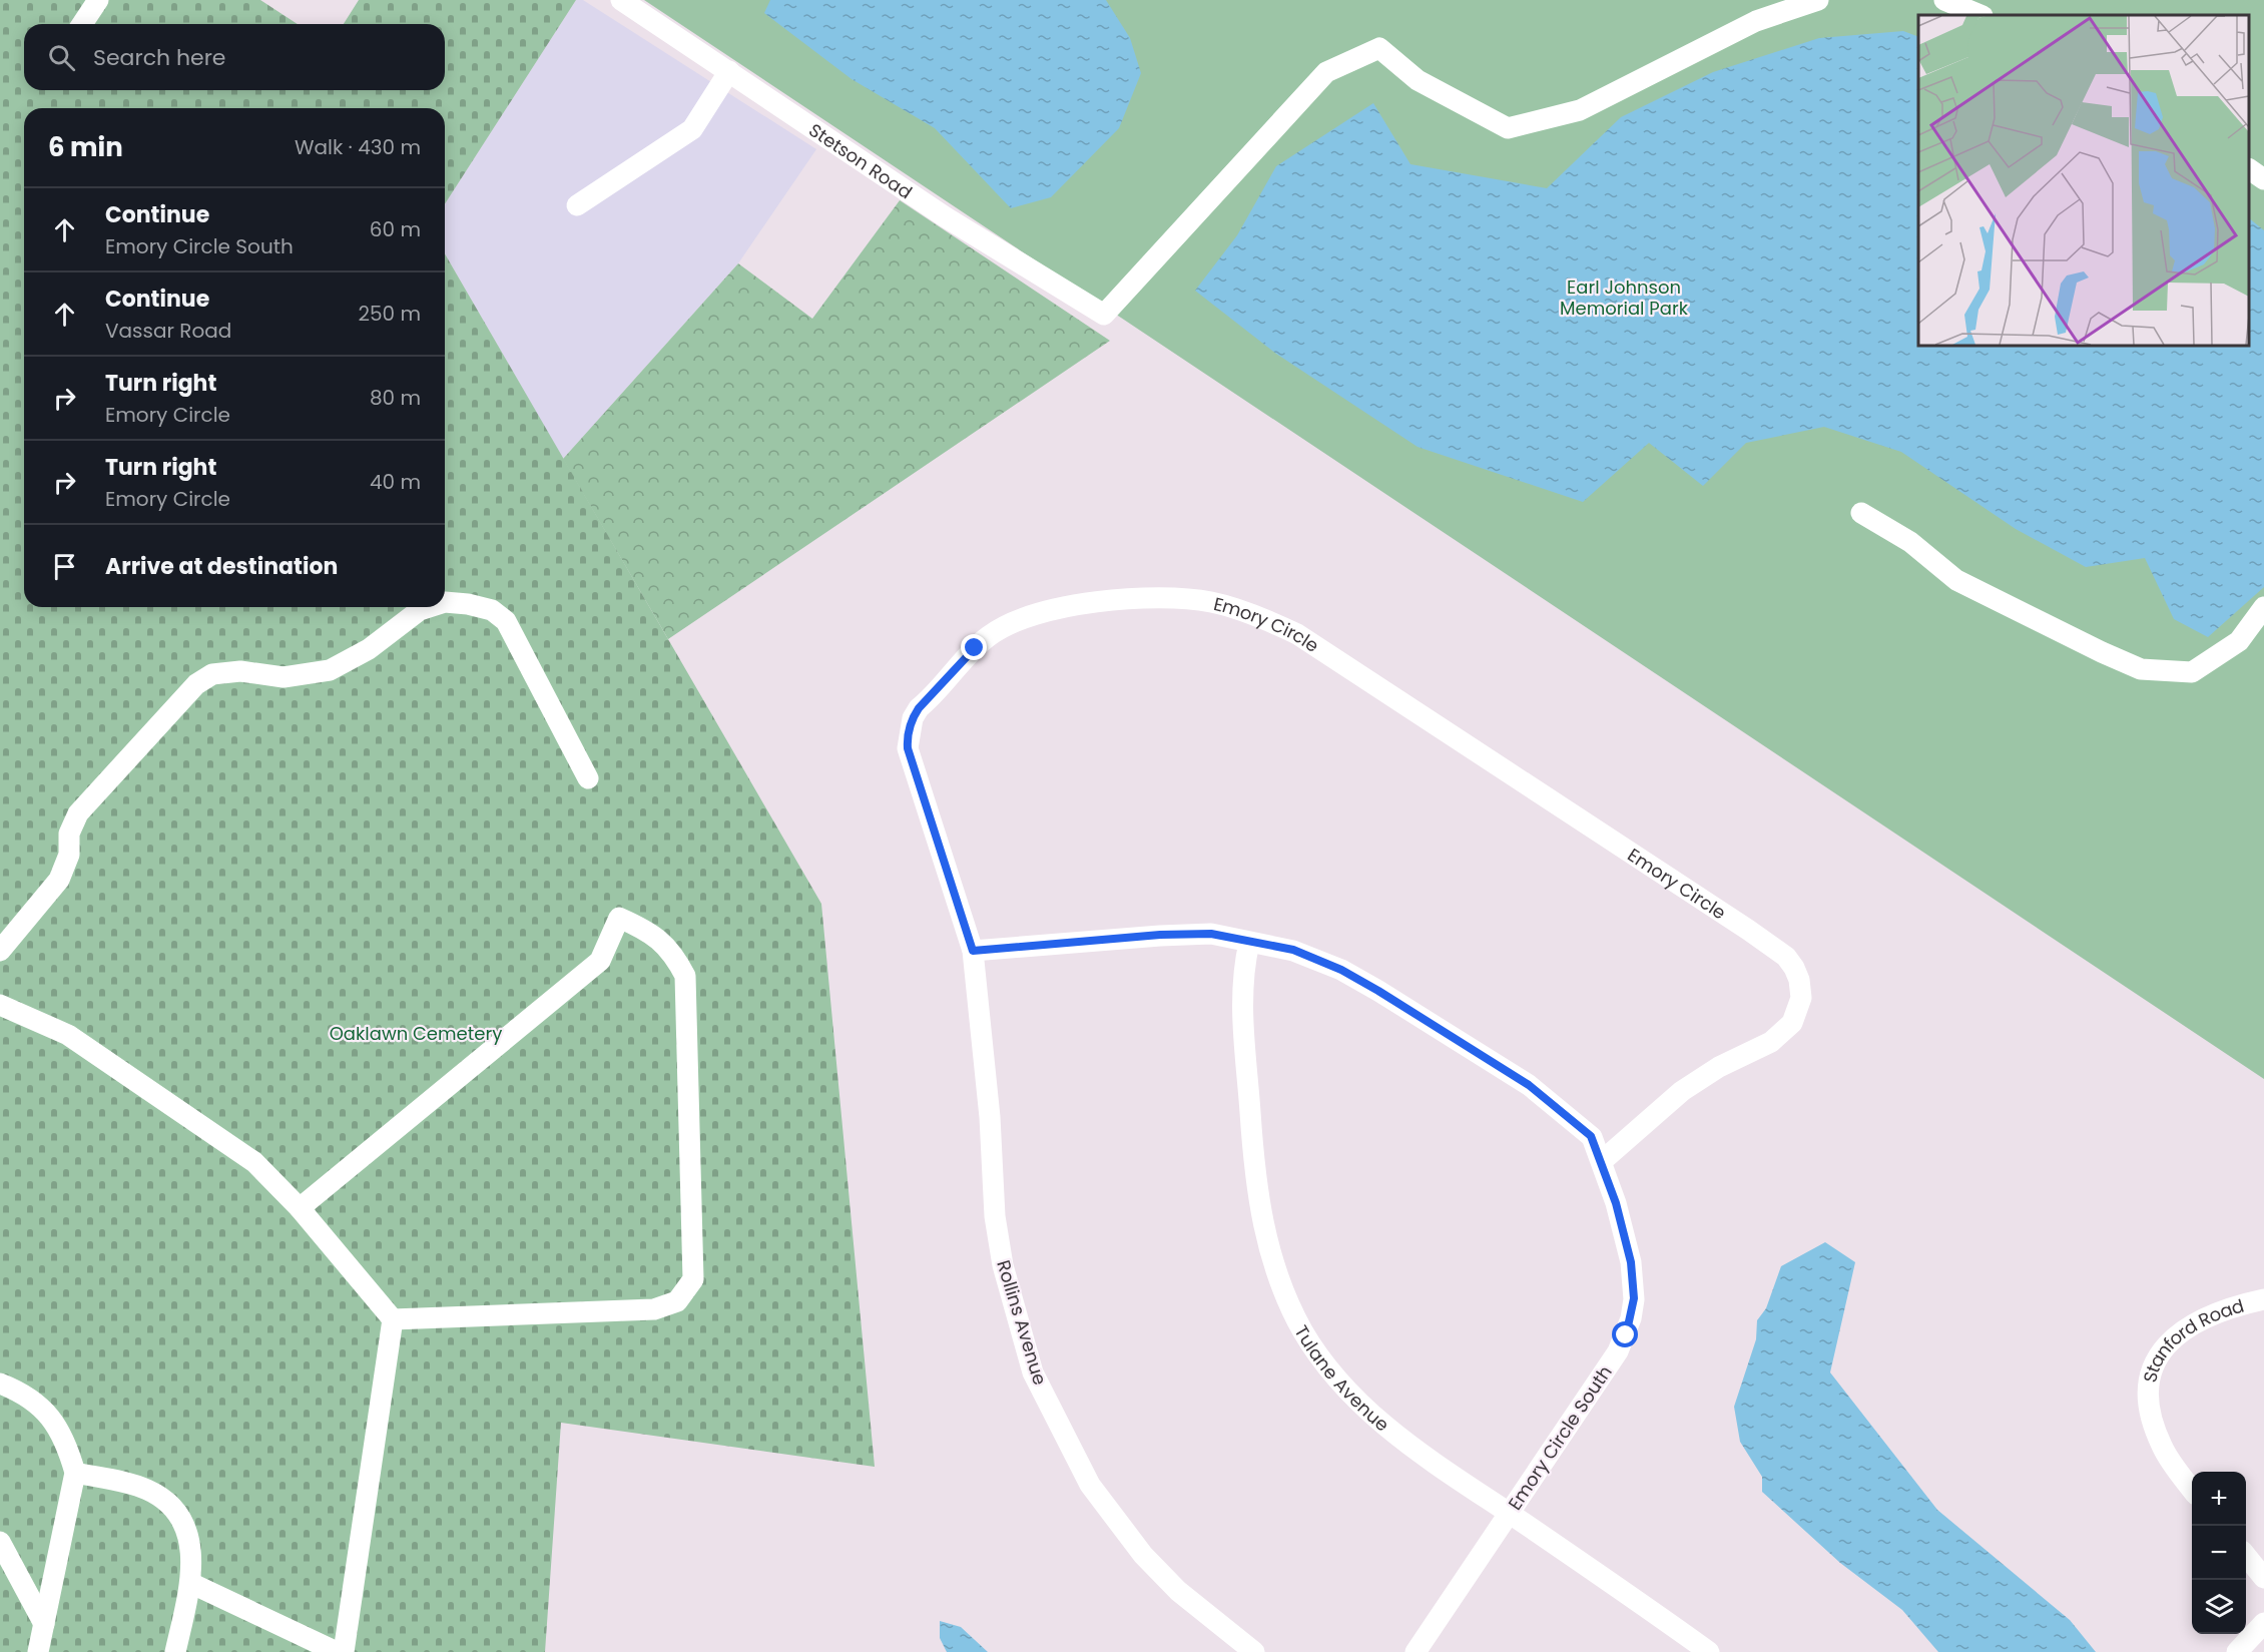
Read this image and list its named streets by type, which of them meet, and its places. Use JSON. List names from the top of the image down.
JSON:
{
  "streets": {
    "street": [
      "Stetson Road",
      "Emory Circle",
      "Rollins Avenue",
      "Stanford Road",
      "Tulane Avenue",
      "Emory Circle South"
    ]
  },
  "crossings": [
    ["Emory Circle", "Rollins Avenue"],
    ["Emory Circle", "Emory Circle South"],
    ["Rollins Avenue", "Emory Circle South"],
    ["Tulane Avenue", "Emory Circle South"]
  ],
  "parks": ["Earl Johnson Memorial Park", "Oaklawn Cemetery"],
  "page": {
    "search": "Search here",
    "heading": ["6 min", "Walk · 430 m"],
    "list": [
      ["Continue", "Emory Circle South", "60 m"],
      ["Continue", "Vassar Road", "250 m"],
      ["Turn right", "Emory Circle", "80 m"],
      ["Turn right", "Emory Circle", "40 m"],
      "Arrive at destination"
    ],
    "map_buttons": ["+", "−"]
  }
}
